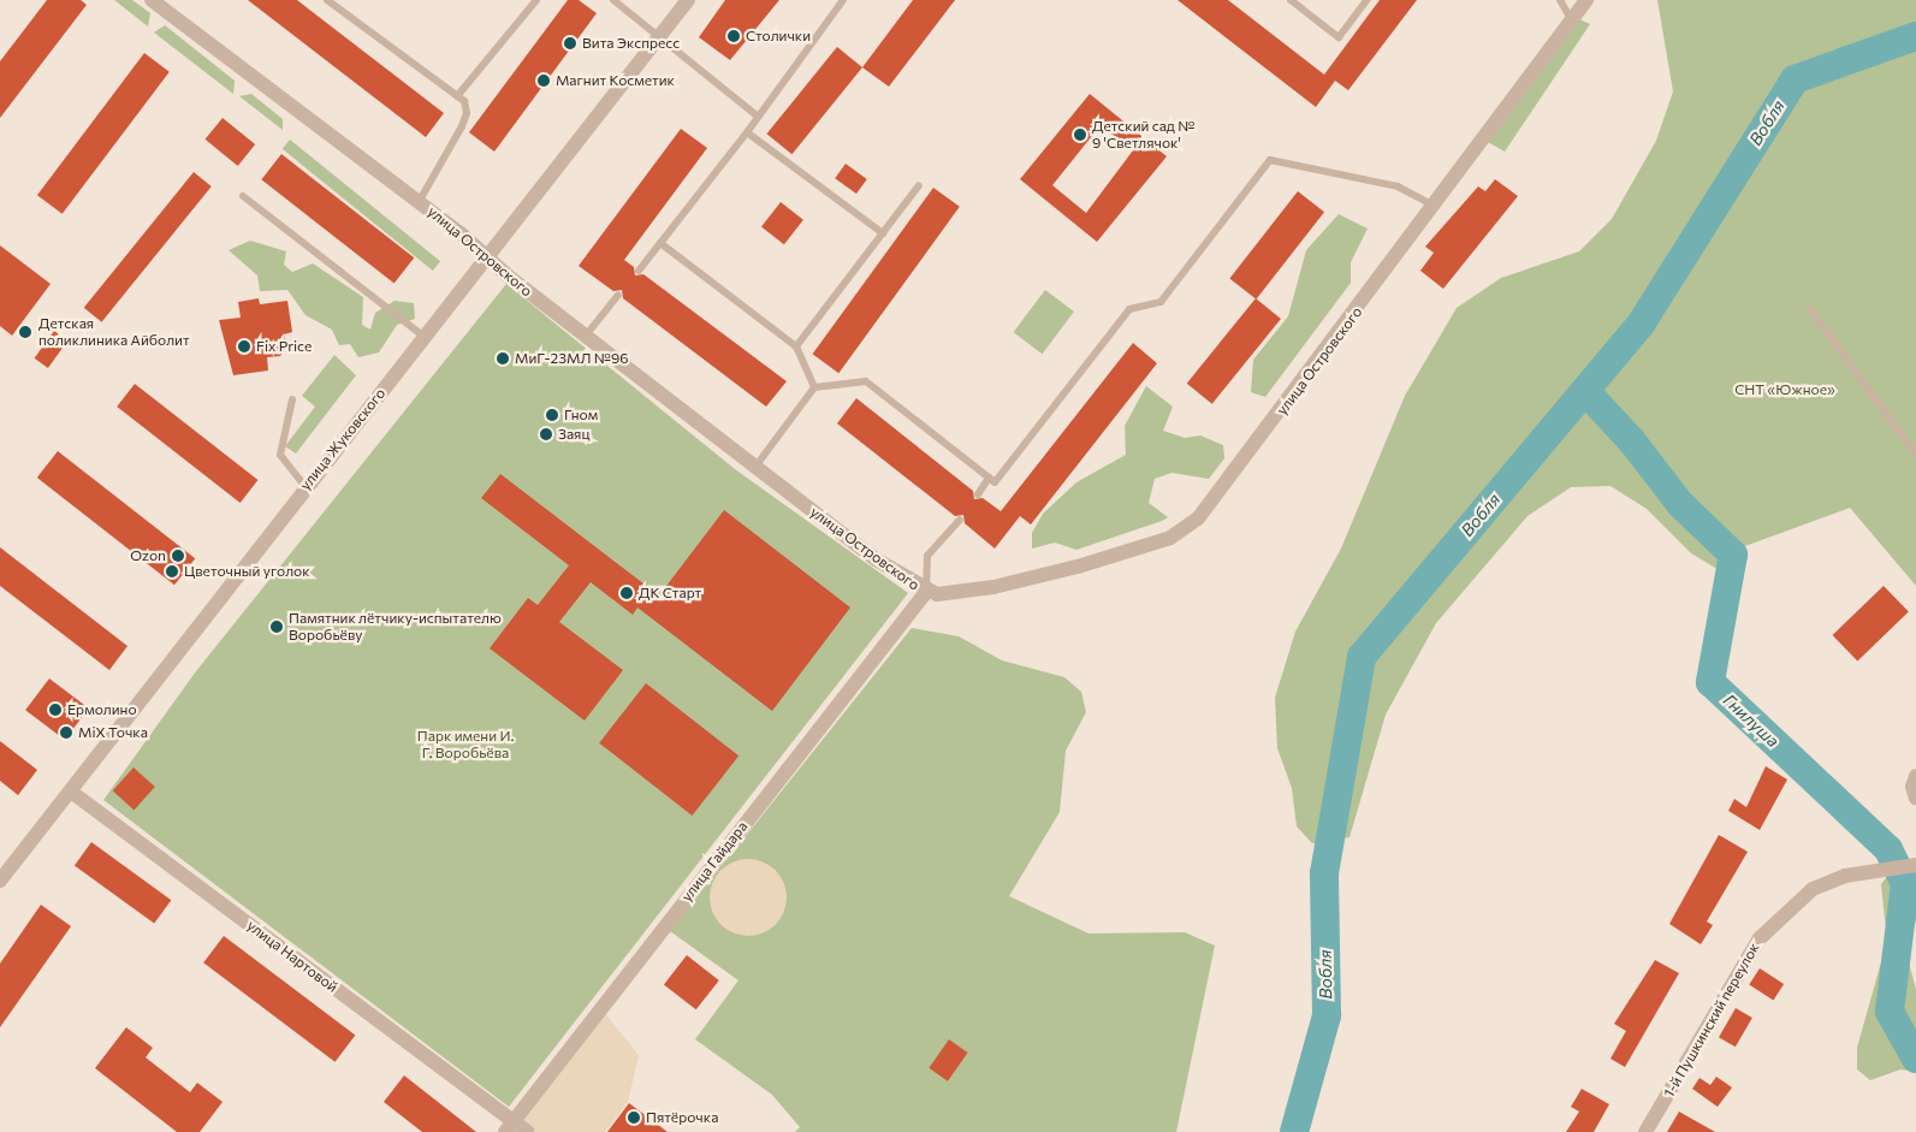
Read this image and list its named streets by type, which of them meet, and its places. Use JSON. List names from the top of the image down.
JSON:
{
  "streets": {
    "street": [
      "улица Островского",
      "улица Жуковского",
      "улица Гайдара",
      "улица Нартовой",
      "1-й Пушкинский переулок"
    ]
  },
  "crossings": [
    ["улица Островского", "улица Жуковского"],
    ["улица Островского", "улица Гайдара"],
    ["улица Жуковского", "улица Нартовой"],
    ["улица Гайдара", "улица Нартовой"]
  ],
  "water": ["Вобля", "Гнилуша"],
  "parks": ["СНТ «Южное»", "Парк имени И. Г. Воробьёва"],
  "places": [
    "Столички",
    "Вита Экспресс",
    "Магнит Косметик",
    "Детский сад № 9 'Светлячок'",
    "Детская поликлиника Айболит",
    "Fix Price",
    "МиГ-23МЛ №96",
    "Гном",
    "Заяц",
    "Ozon",
    "Цветочный уголок",
    "ДК Старт",
    "Памятник лётчику-испытателю Воробьёву",
    "Ермолино",
    "MiX Точка",
    "Пятёрочка"
  ]
}
